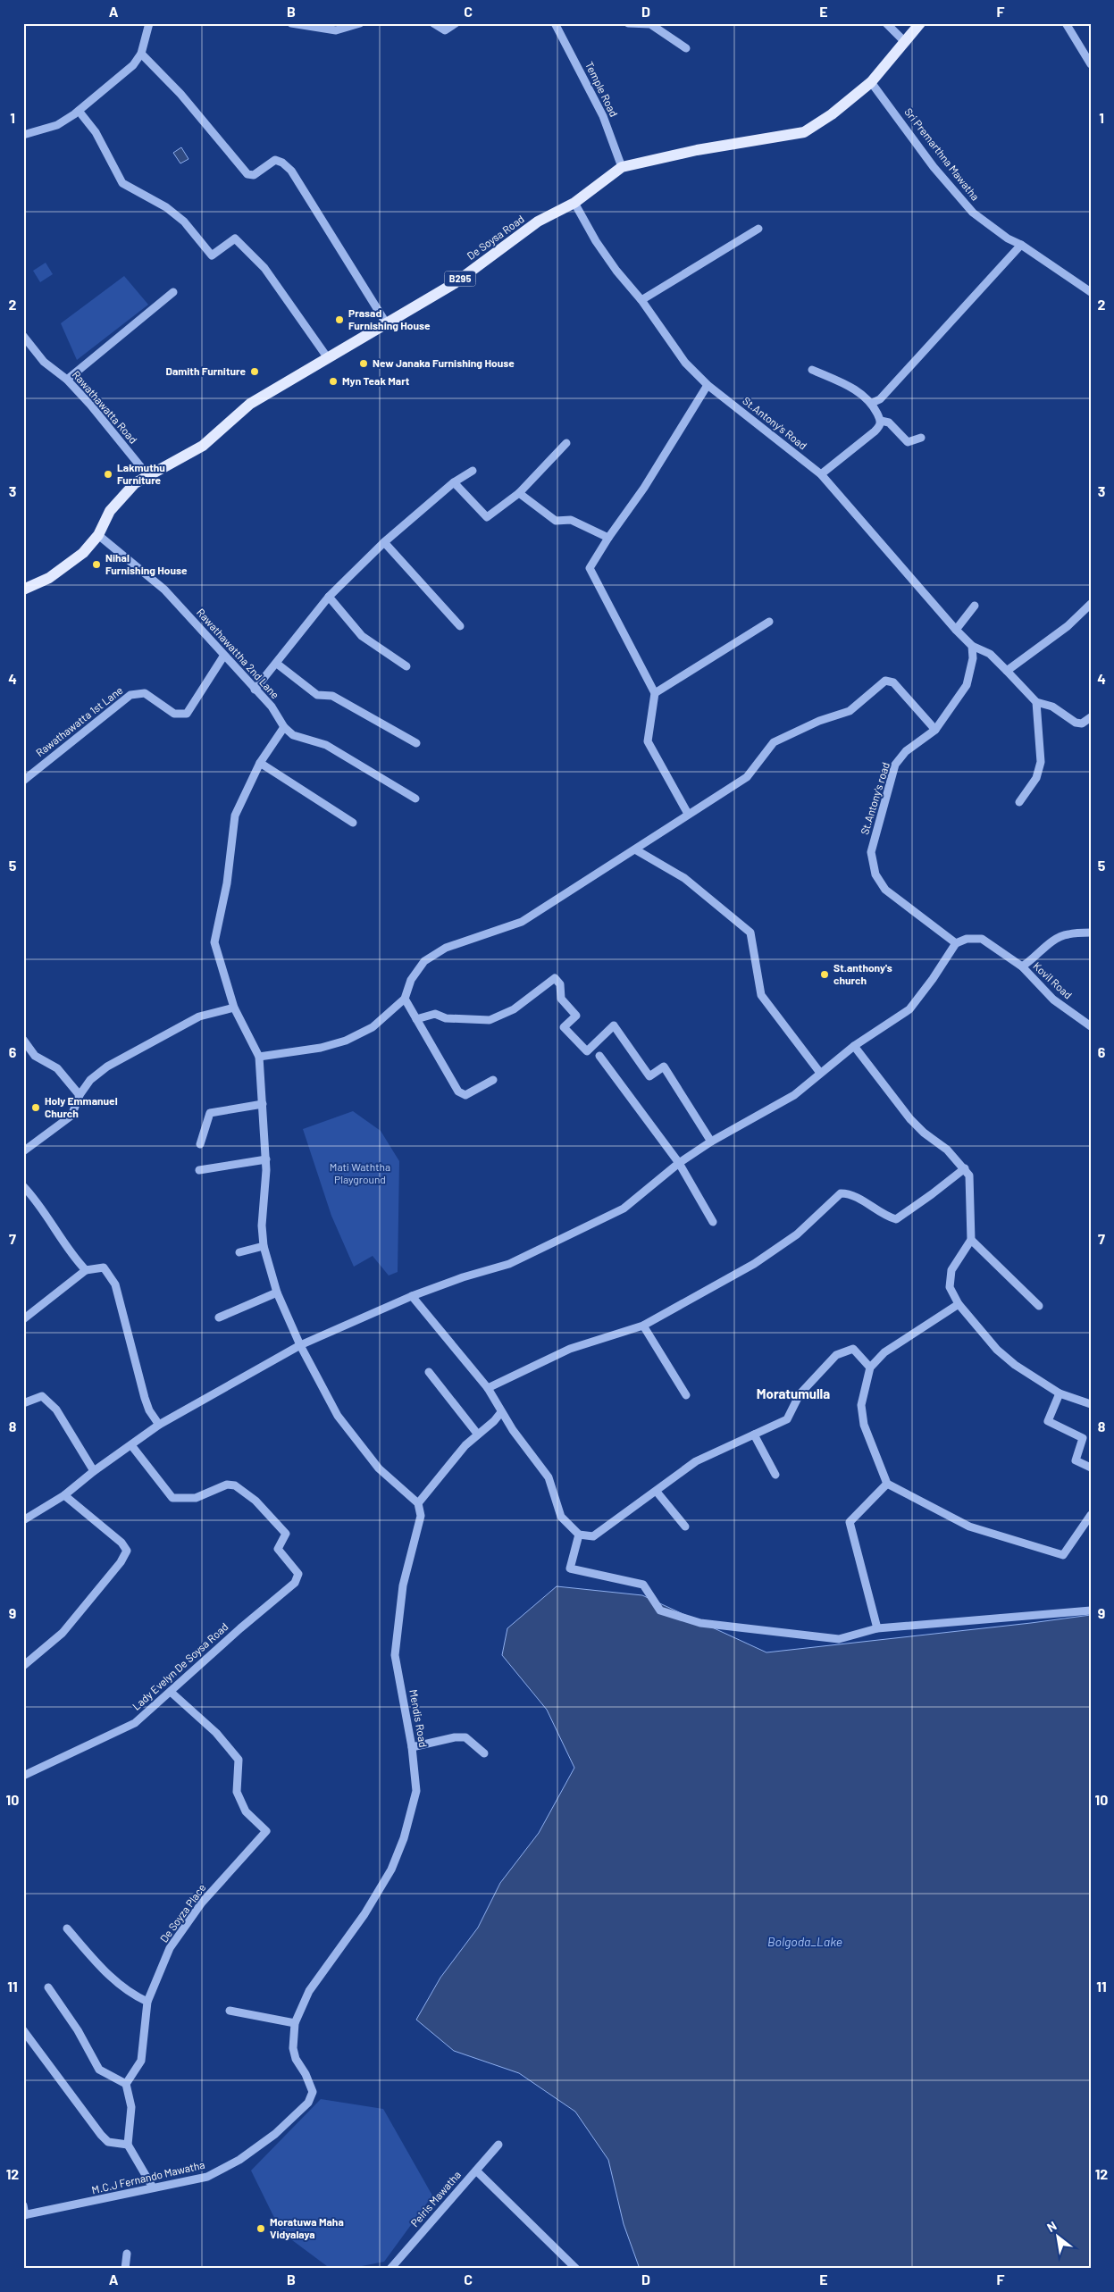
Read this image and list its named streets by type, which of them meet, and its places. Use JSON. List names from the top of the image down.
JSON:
{
  "streets": {
    "main road": ["De Soysa Road", "B295"],
    "street": [
      "Temple Road",
      "Sri Premarthna Mawatha",
      "Rawathawatta Road",
      "St.Antony's Road",
      "Rawathawattha 2nd Lane",
      "Rawathawatta 1st Lane",
      "St.Antony's road",
      "Kovil Road",
      "Lady Evelyn De Soysa Road",
      "Mendis Road",
      "De Soyza Place",
      "M.C.J Fernando Mawatha",
      "Peiris Mawatha"
    ]
  },
  "crossings": [
    ["Temple Road", "De Soysa Road"],
    ["Sri Premarthna Mawatha", "De Soysa Road"],
    ["De Soysa Road", "Rawathawatta Road"],
    ["De Soysa Road", "St.Antony's Road"],
    ["De Soysa Road", "Rawathawattha 2nd Lane"],
    ["Rawathawattha 2nd Lane", "Rawathawatta 1st Lane"],
    ["St.Antony's road", "Kovil Road"],
    ["Lady Evelyn De Soysa Road", "De Soyza Place"],
    ["Mendis Road", "M.C.J Fernando Mawatha"]
  ],
  "districts": ["Moratumulla"],
  "water": ["Bolgoda_Lake"],
  "parks": ["Mati Waththa Playground"],
  "places": [
    "Prasad Furnishing House",
    "New Janaka Furnishing House",
    "Damith Furniture",
    "Myn Teak Mart",
    "Lakmuthu Furniture",
    "Nihal Furnishing House",
    "St.anthony's church",
    "Holy Emmanuel Church",
    "Moratuwa Maha Vidyalaya"
  ],
  "north": "top left",
  "grid": {
    "columns": [
      "A",
      "B",
      "C",
      "D",
      "E",
      "F"
    ],
    "rows": [
      "1",
      "2",
      "3",
      "4",
      "5",
      "6",
      "7",
      "8",
      "9",
      "10",
      "11",
      "12"
    ]
  }
}
